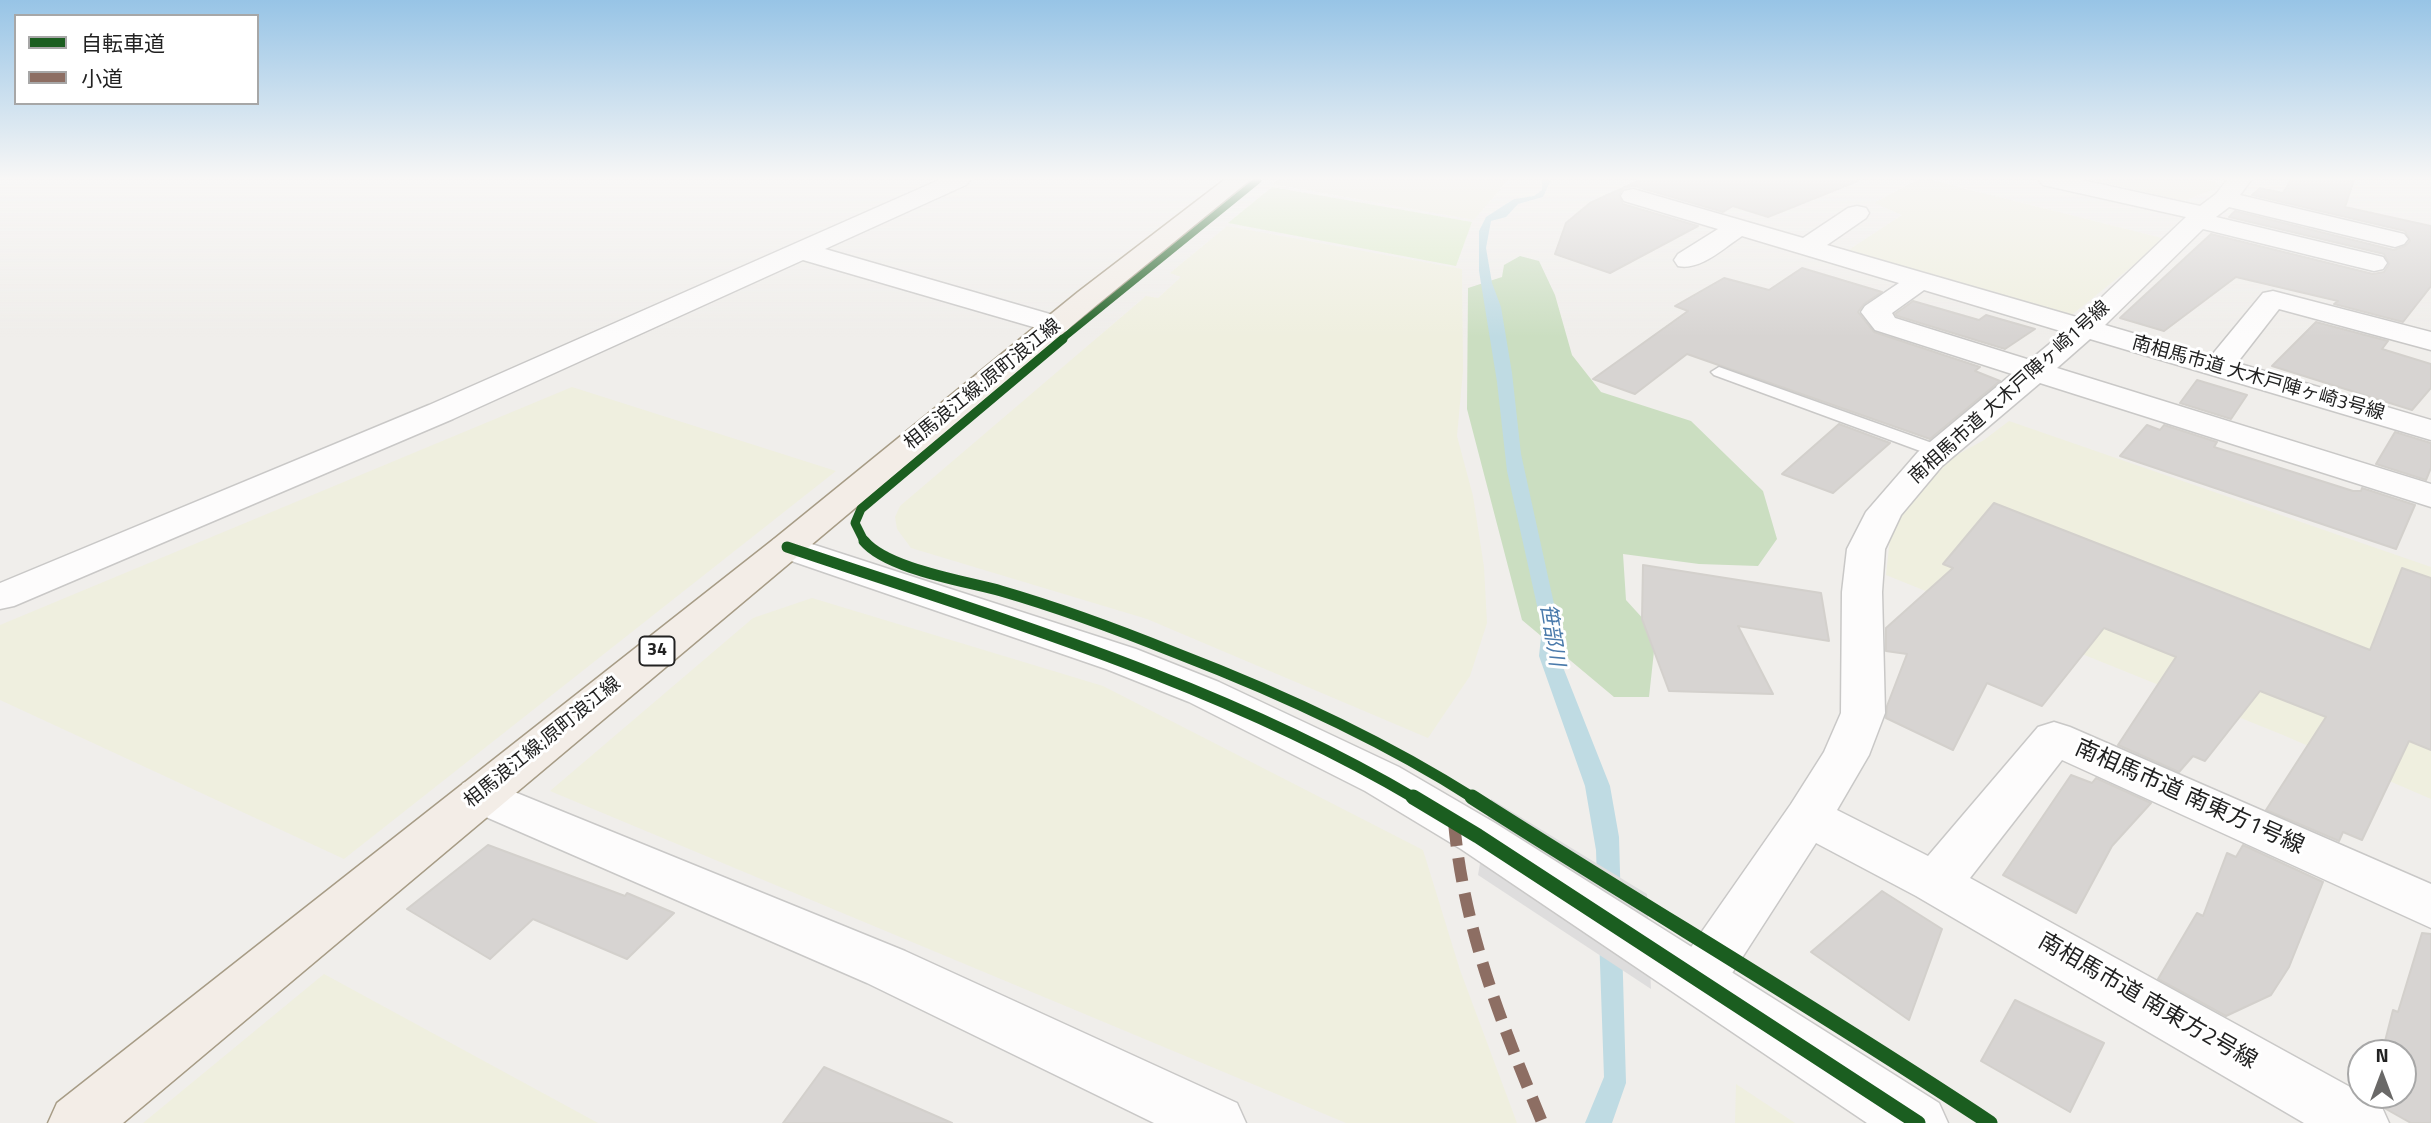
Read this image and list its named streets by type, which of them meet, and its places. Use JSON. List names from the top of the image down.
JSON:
{
  "streets": {
    "main road": ["相馬浪江線;原町浪江線", "34"],
    "street": [
      "南相馬市道 大木戸陣ヶ崎3号線",
      "南相馬市道 大木戸陣ヶ崎1号線",
      "南相馬市道 南東方1号線",
      "南相馬市道 南東方2号線"
    ]
  },
  "crossings": [
    ["南相馬市道 大木戸陣ヶ崎3号線", "南相馬市道 大木戸陣ヶ崎1号線"],
    ["南相馬市道 南東方1号線", "南相馬市道 南東方2号線"]
  ],
  "water": ["笹部川"],
  "legend": ["自転車道", "小道"],
  "north": "top"
}
